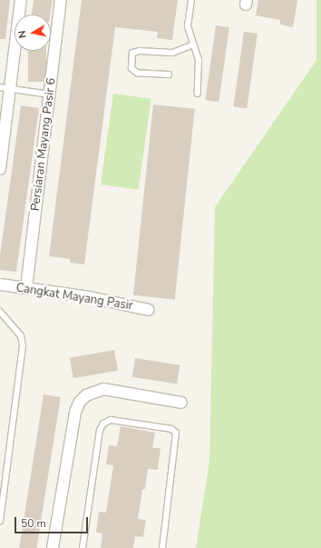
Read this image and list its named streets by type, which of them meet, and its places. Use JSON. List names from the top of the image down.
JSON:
{
  "streets": {
    "street": ["Persiaran Mayang Pasir 6", "Cangkat Mayang Pasir"]
  },
  "crossings": [
    ["Persiaran Mayang Pasir 6", "Cangkat Mayang Pasir"]
  ],
  "scale_bar": "50 m",
  "north": "left"
}
